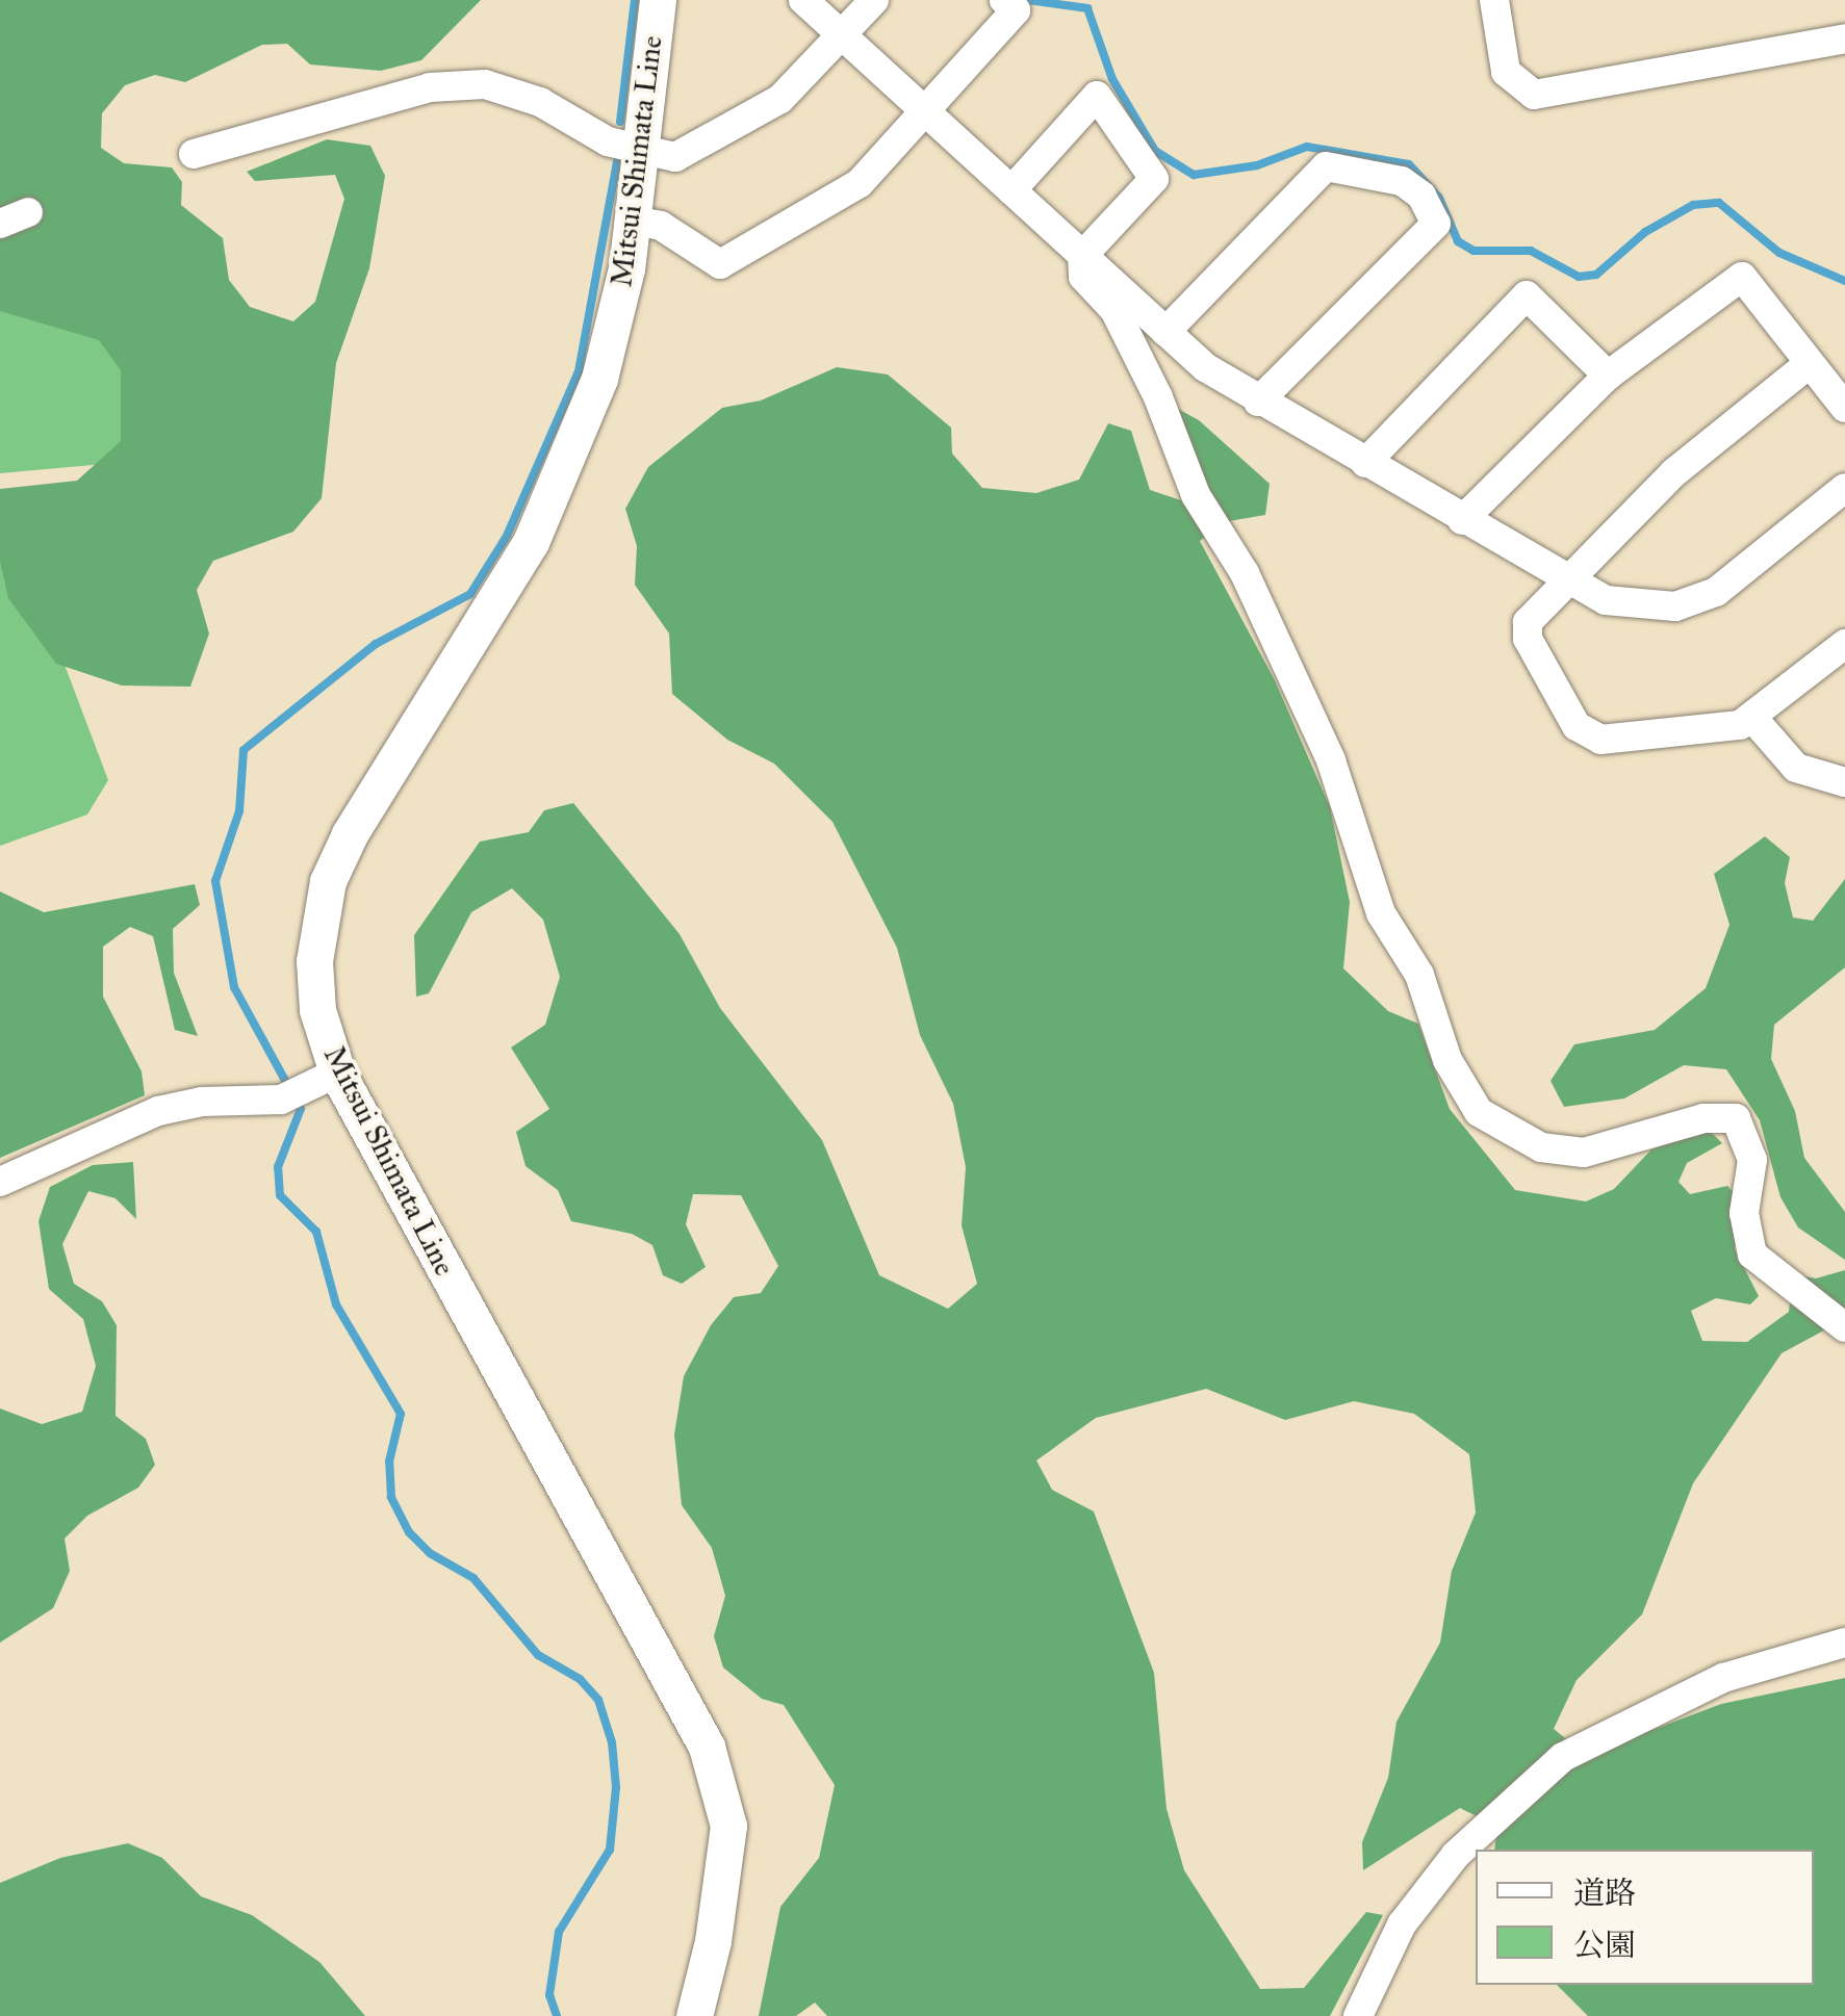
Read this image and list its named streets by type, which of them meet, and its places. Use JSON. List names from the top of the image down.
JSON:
{
  "streets": {
    "main road": ["Mitsui Shimata Line"]
  },
  "legend": ["道路", "公園"]
}
